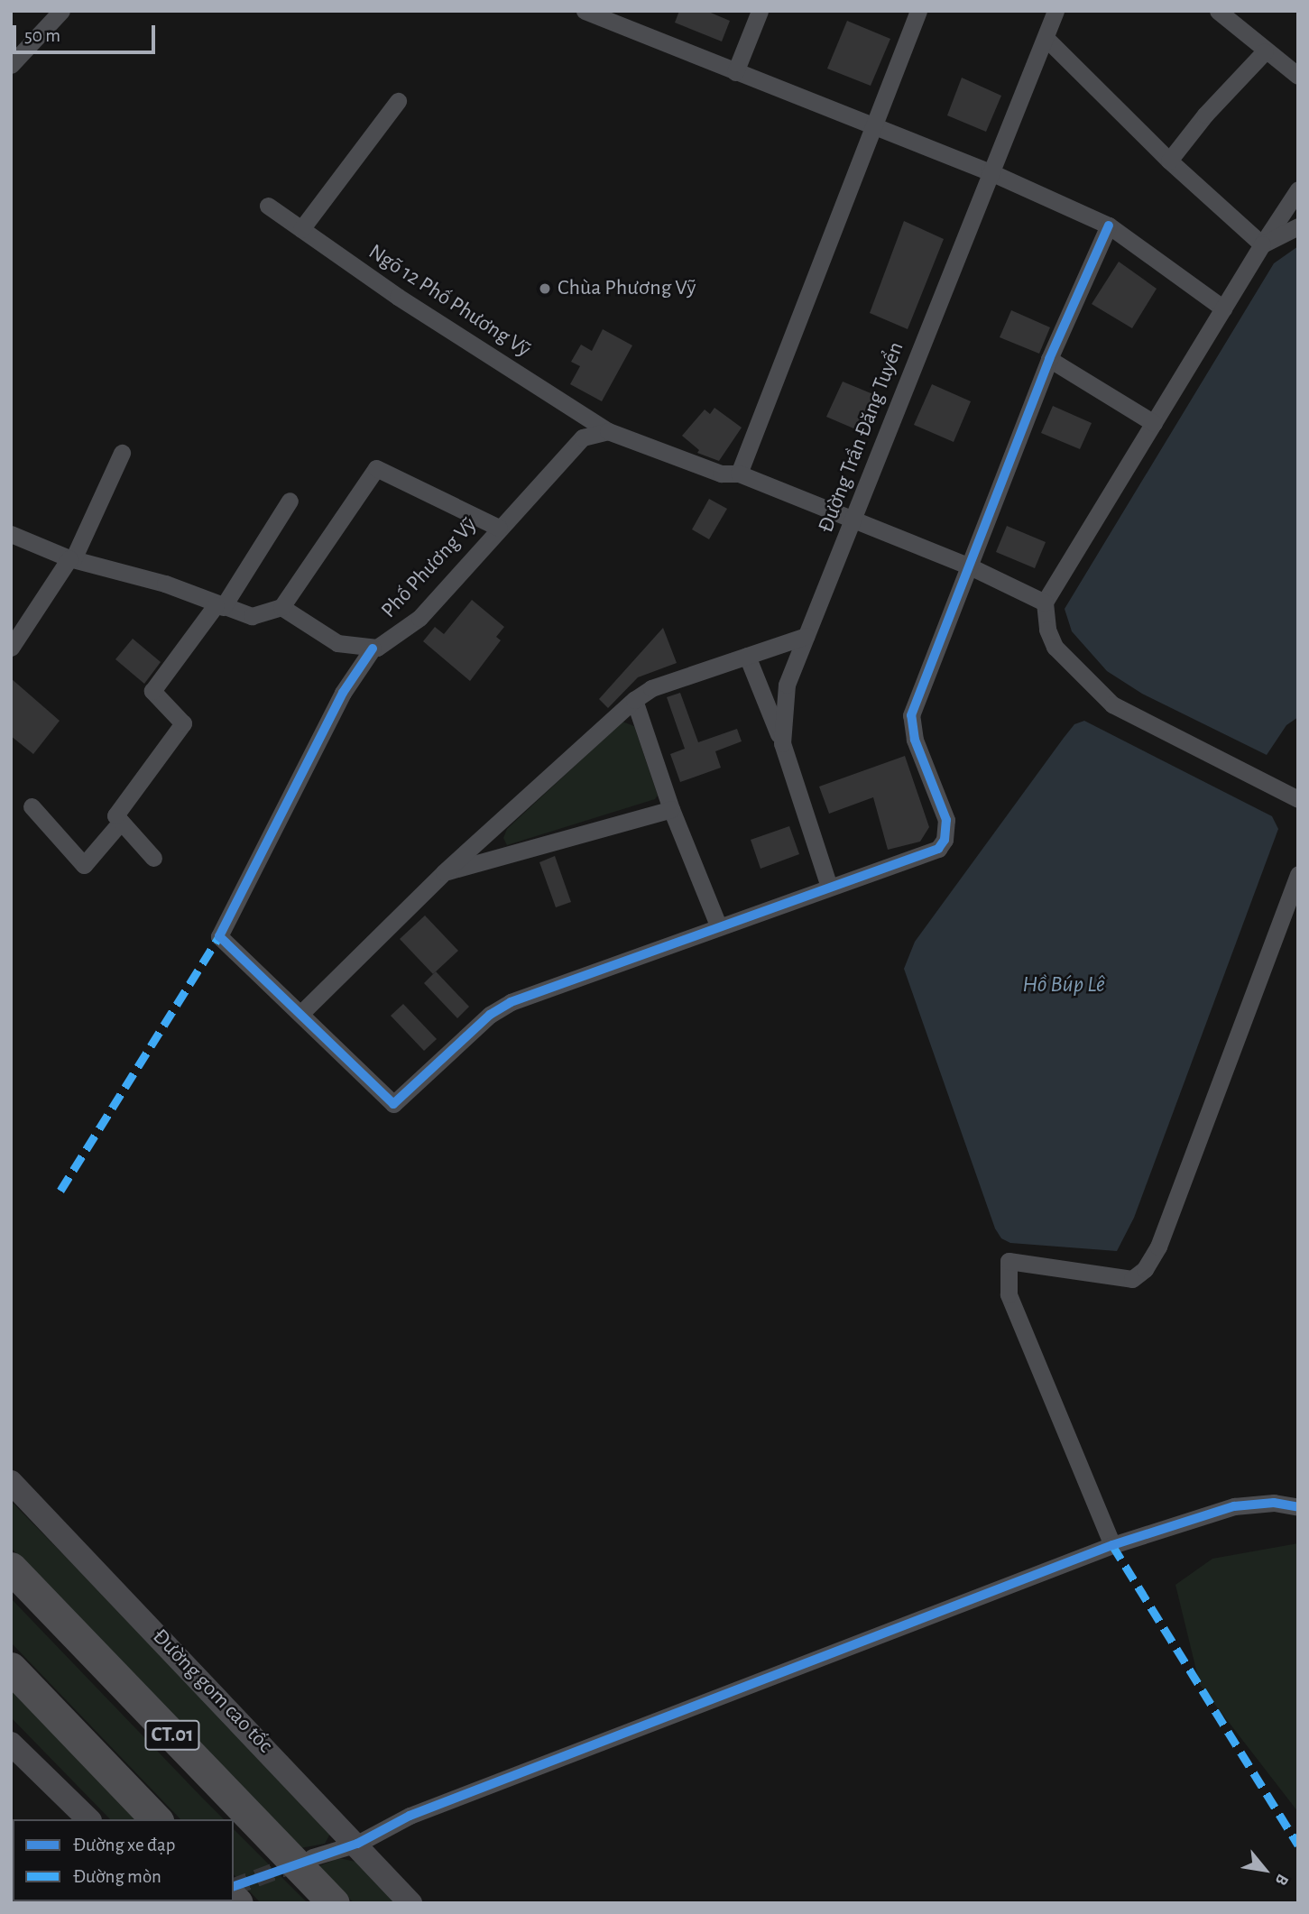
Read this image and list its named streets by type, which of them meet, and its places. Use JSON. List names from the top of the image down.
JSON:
{
  "streets": {
    "highway": ["CT.01"],
    "main road": ["Đường gom cao tốc"],
    "street": ["Ngõ 12 Phố Phương Vỹ", "Đường Trần Đăng Tuyển", "Phố Phương Vỹ"]
  },
  "crossings": [
    ["Ngõ 12 Phố Phương Vỹ", "Phố Phương Vỹ"]
  ],
  "water": ["Hồ Búp Lê"],
  "places": ["Chùa Phương Vỹ"],
  "legend": ["Đường xe đạp", "Đường mòn"],
  "scale_bar": "50 m",
  "north": "bottom right"
}
